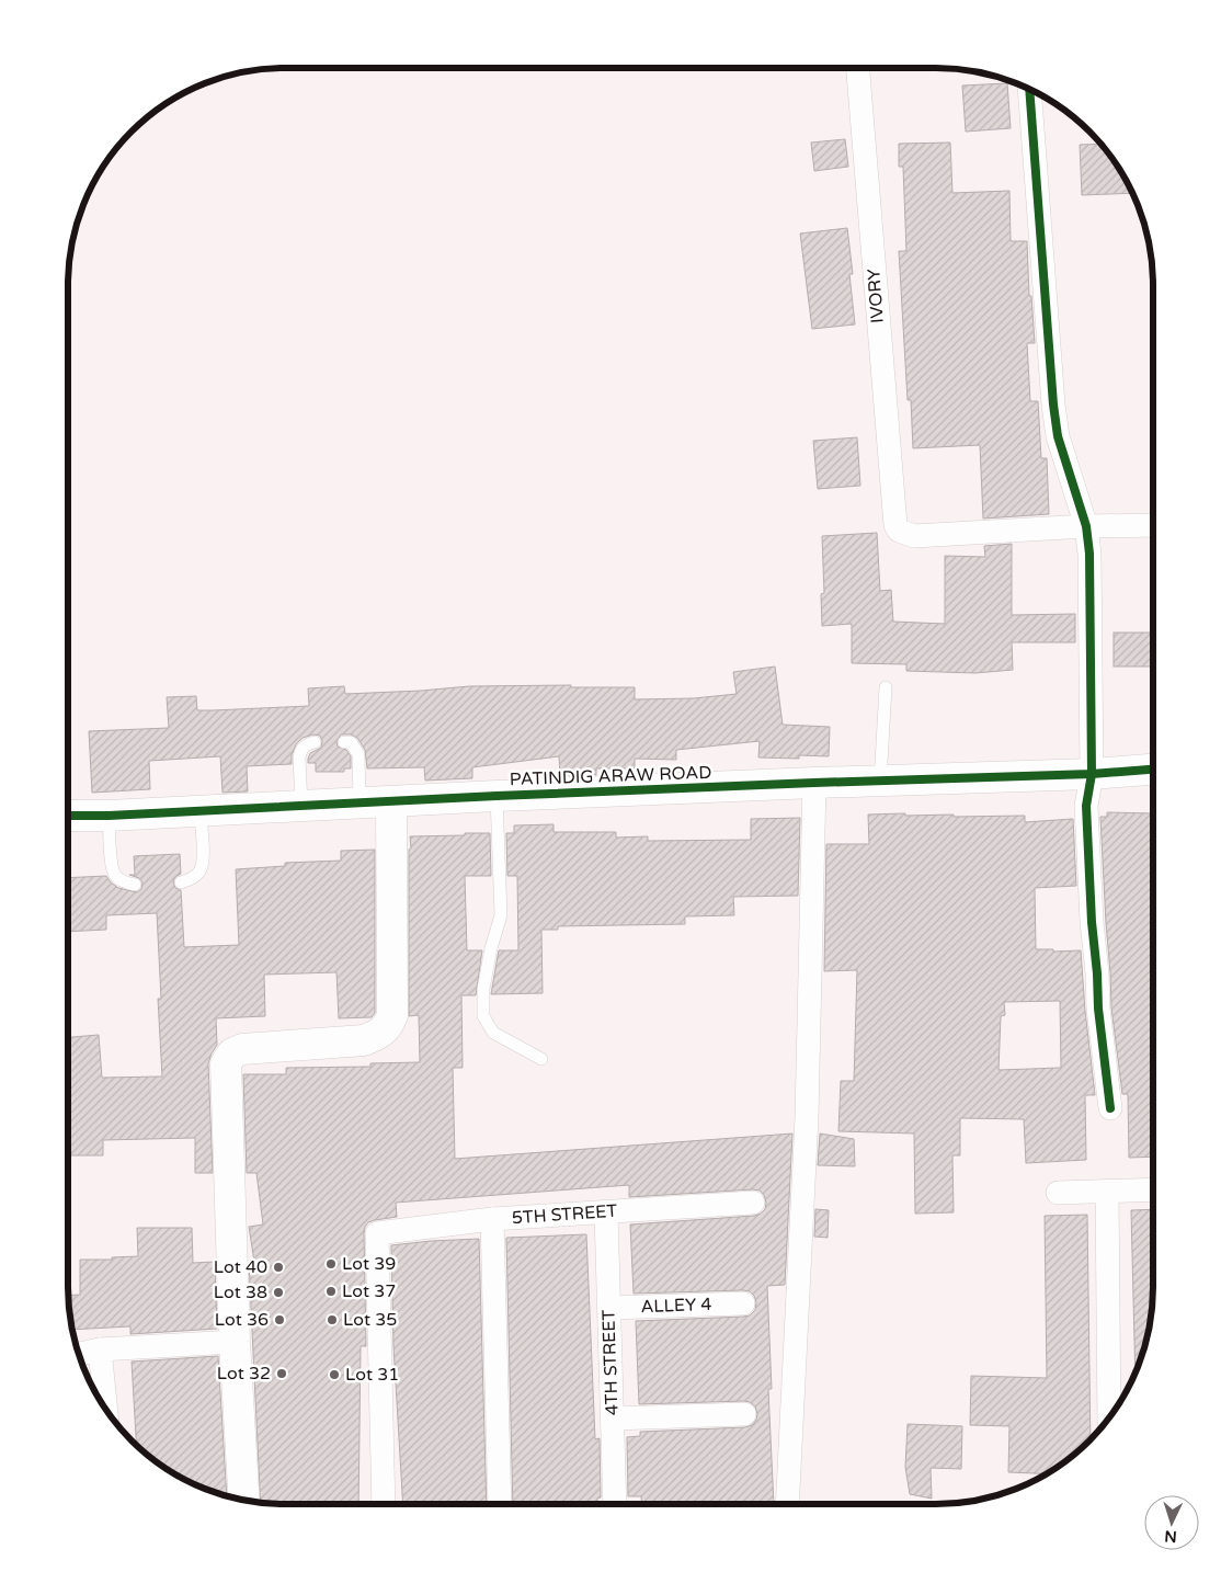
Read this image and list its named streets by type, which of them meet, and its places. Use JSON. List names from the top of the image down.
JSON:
{
  "streets": {
    "main road": ["PATINDIG ARAW ROAD"],
    "street": [
      "IVORY",
      "5TH STREET",
      "ALLEY 4",
      "4TH STREET"
    ]
  },
  "crossings": [
    ["5TH STREET", "4TH STREET"],
    ["ALLEY 4", "4TH STREET"]
  ],
  "places": [
    "Lot 39",
    "Lot 40",
    "Lot 37",
    "Lot 38",
    "Lot 36",
    "Lot 35",
    "Lot 32",
    "Lot 31"
  ],
  "north": "bottom"
}
